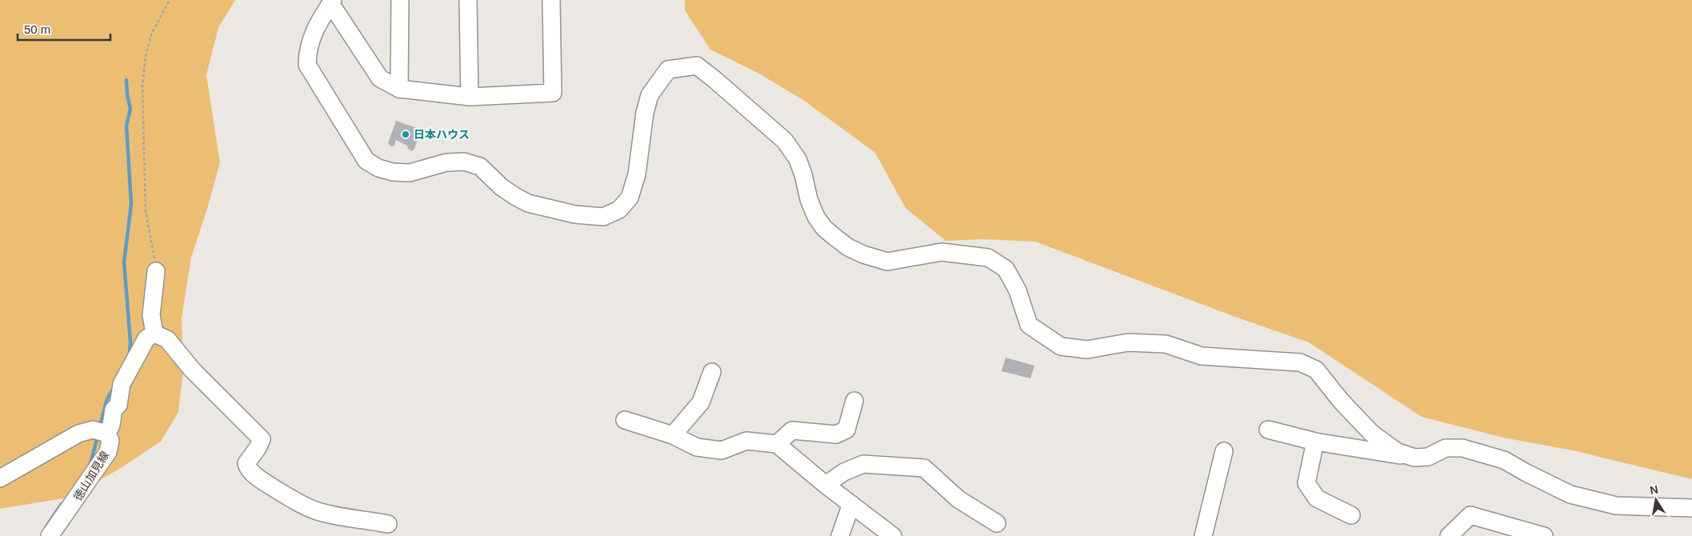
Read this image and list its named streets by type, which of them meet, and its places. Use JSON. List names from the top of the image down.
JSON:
{
  "streets": {
    "street": ["徳山加見線"]
  },
  "places": ["日本ハウス"],
  "scale_bar": "50 m",
  "north": "top"
}
